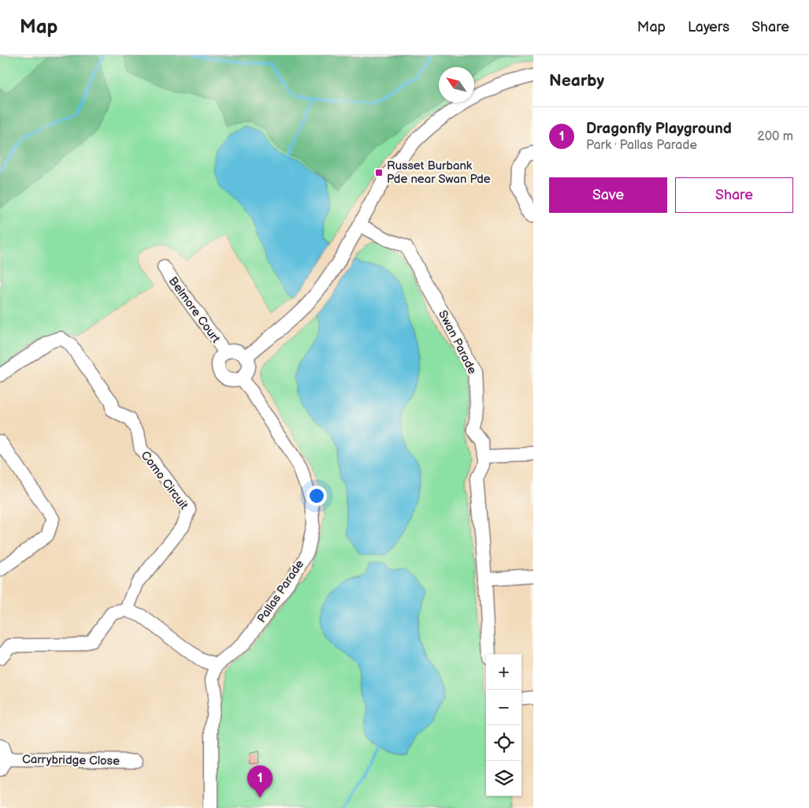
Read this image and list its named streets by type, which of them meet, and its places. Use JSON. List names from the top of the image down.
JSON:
{
  "streets": {
    "street": [
      "Belmore Court",
      "Swan Parade",
      "Como Circuit",
      "Pallas Parade",
      "Carrybridge Close"
    ]
  },
  "crossings": [
    ["Belmore Court", "Pallas Parade"]
  ],
  "places": {
    "transit": ["Russet Burbank Pde near Swan Pde"]
  },
  "north": "top left",
  "page": {
    "header": "Map",
    "nav": ["Map", "Layers", "Share"],
    "heading": "Nearby",
    "list": [
      {
        "mark": "1",
        "name": "Dragonfly Playground",
        "note": "Park · Pallas Parade",
        "value": "200 m"
      }
    ],
    "buttons": ["Save", "Share"],
    "map_buttons": ["+", "−"],
    "pins": "1"
  }
}
